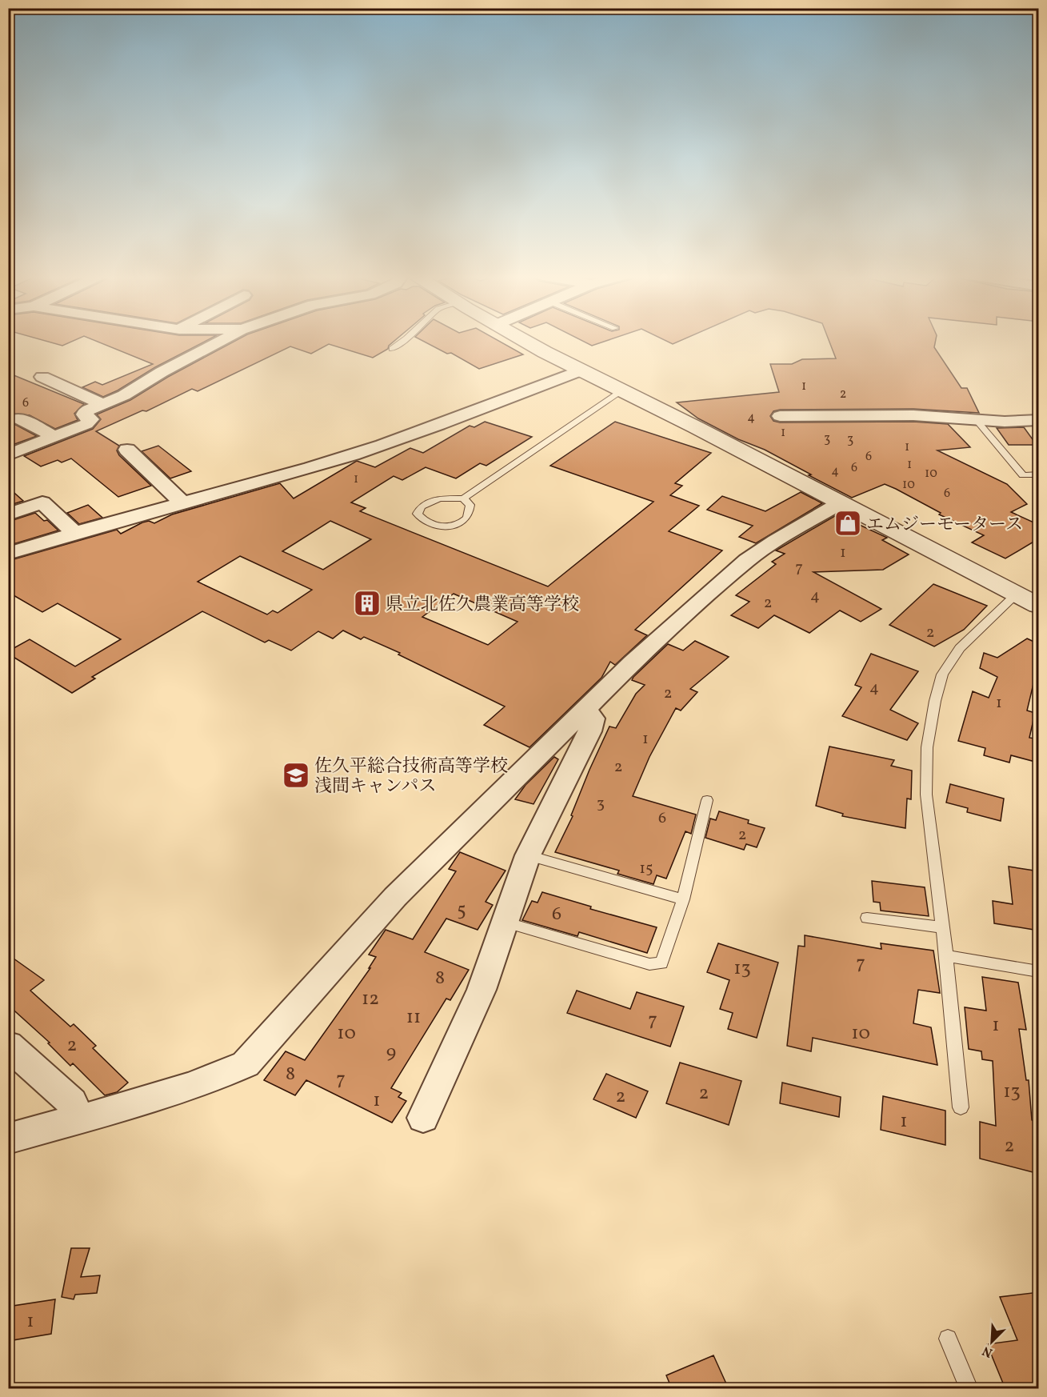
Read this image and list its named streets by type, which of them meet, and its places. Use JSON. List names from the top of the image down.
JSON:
{
  "places": {
    "shop": ["エムジーモータース"],
    "building": ["県立北佐久農業高等学校"],
    "school or university": ["佐久平総合技術高等学校 浅間キャンパス"]
  },
  "house_numbers": [
    "1",
    "2",
    "6",
    "4",
    "1",
    "3",
    "3",
    "1",
    "6",
    "1",
    "6",
    "4",
    "10",
    "1",
    "10",
    "6",
    "1",
    "7",
    "4",
    "2",
    "2",
    "4",
    "2",
    "1",
    "1",
    "2",
    "3",
    "6",
    "2",
    "15",
    "5",
    "6",
    "7",
    "13",
    "8",
    "12",
    "11",
    "7",
    "1",
    "10",
    "10",
    "2",
    "9",
    "8",
    "7",
    "13",
    "2",
    "2",
    "1",
    "1",
    "2",
    "1"
  ],
  "north": "bottom left"
}
